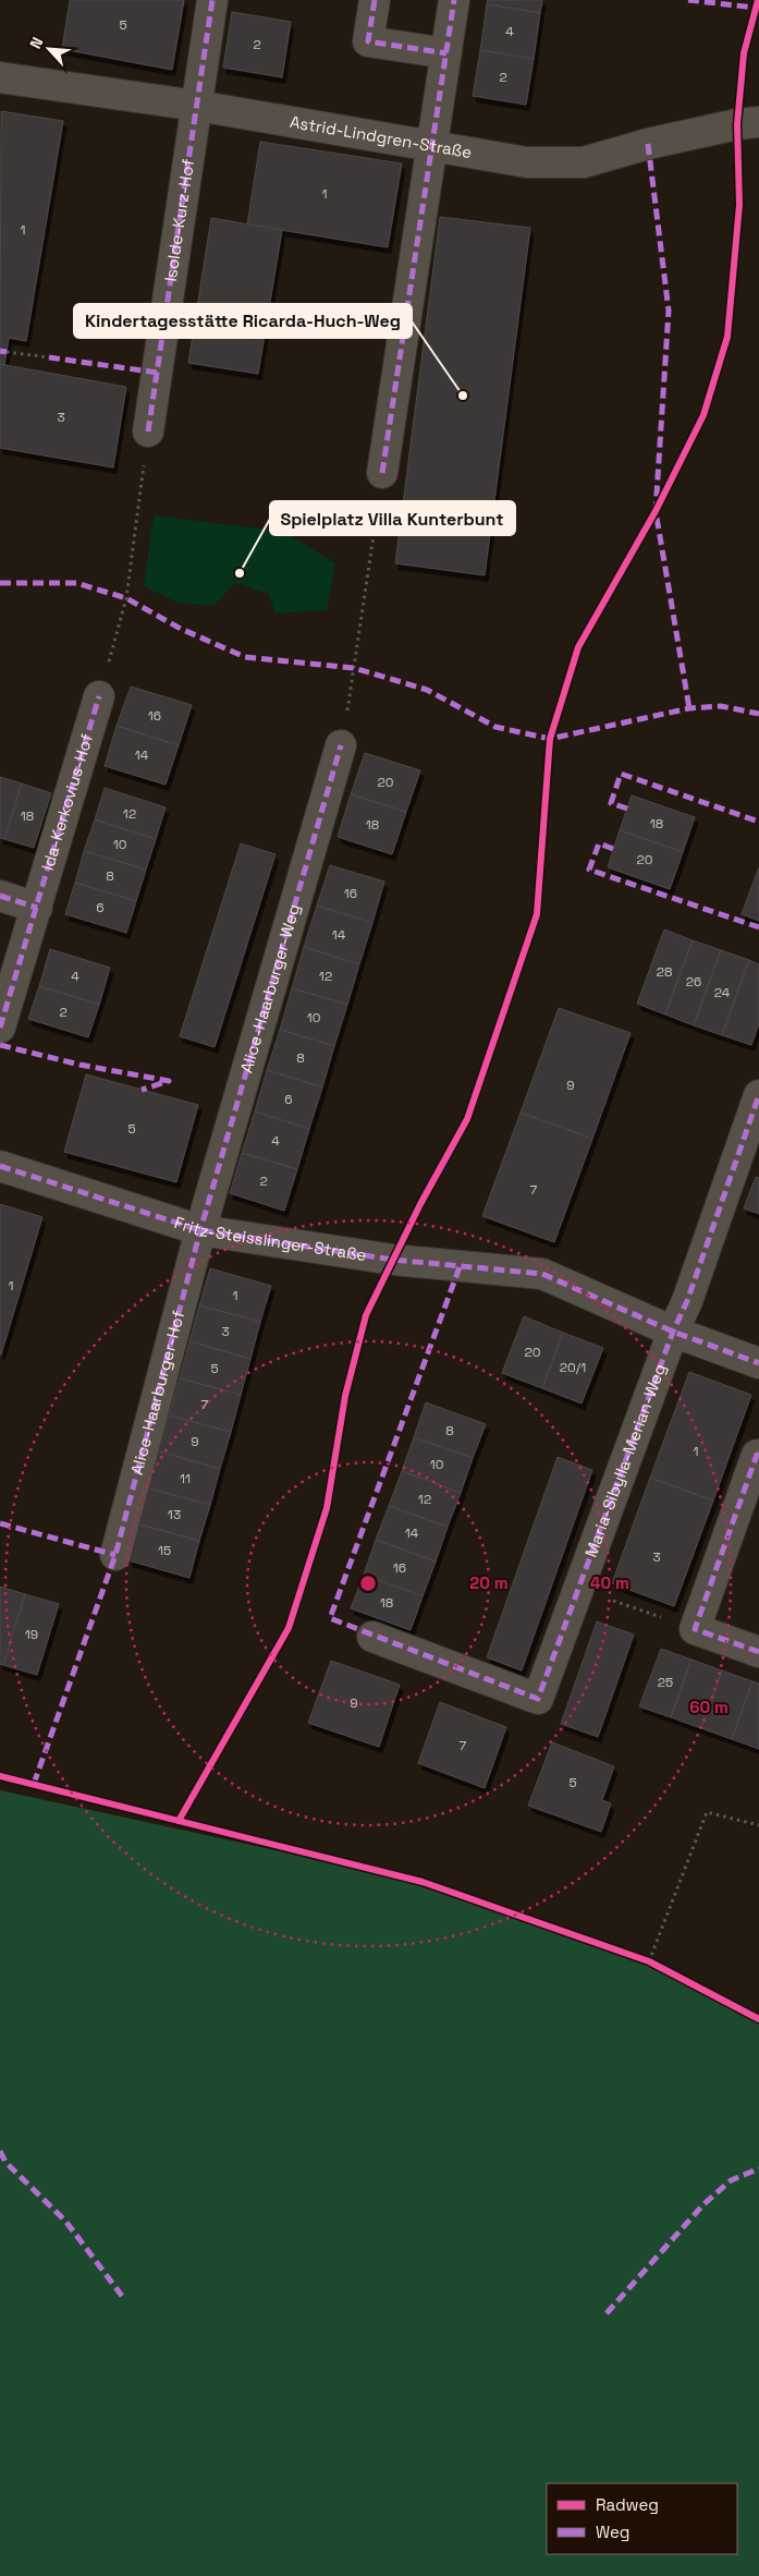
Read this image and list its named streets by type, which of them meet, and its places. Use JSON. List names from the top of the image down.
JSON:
{
  "streets": {
    "street": [
      "Astrid-Lindgren-Straße",
      "Isolde-Kurz-Hof",
      "Ida-Kerkovius-Hof",
      "Alice-Haarburger-Weg",
      "Fritz-Steisslinger-Straße",
      "Alice-Haarburger-Hof",
      "Maria-Sibylla-Merian-Weg"
    ]
  },
  "crossings": [
    ["Astrid-Lindgren-Straße", "Isolde-Kurz-Hof"],
    ["Alice-Haarburger-Weg", "Fritz-Steisslinger-Straße"],
    ["Alice-Haarburger-Weg", "Alice-Haarburger-Hof"],
    ["Fritz-Steisslinger-Straße", "Alice-Haarburger-Hof"],
    ["Fritz-Steisslinger-Straße", "Maria-Sibylla-Merian-Weg"]
  ],
  "places": ["Kindertagesstätte Ricarda-Huch-Weg", "Spielplatz Villa Kunterbunt"],
  "house_numbers": [
    "5",
    "4",
    "2",
    "2",
    "1",
    "1",
    "3",
    "16",
    "14",
    "20",
    "12",
    "18",
    "18",
    "18",
    "10",
    "20",
    "8",
    "16",
    "6",
    "14",
    "28",
    "4",
    "12",
    "26",
    "24",
    "2",
    "10",
    "8",
    "9",
    "6",
    "5",
    "4",
    "2",
    "7",
    "1",
    "1",
    "3",
    "20",
    "20/1",
    "5",
    "7",
    "8",
    "9",
    "1",
    "10",
    "11",
    "12",
    "13",
    "14",
    "15",
    "3",
    "16",
    "18",
    "19",
    "25",
    "9",
    "7",
    "5"
  ],
  "legend": ["Radweg", "Weg"],
  "north": "top left",
  "rings": ["20 m", "40 m", "60 m"]
}
